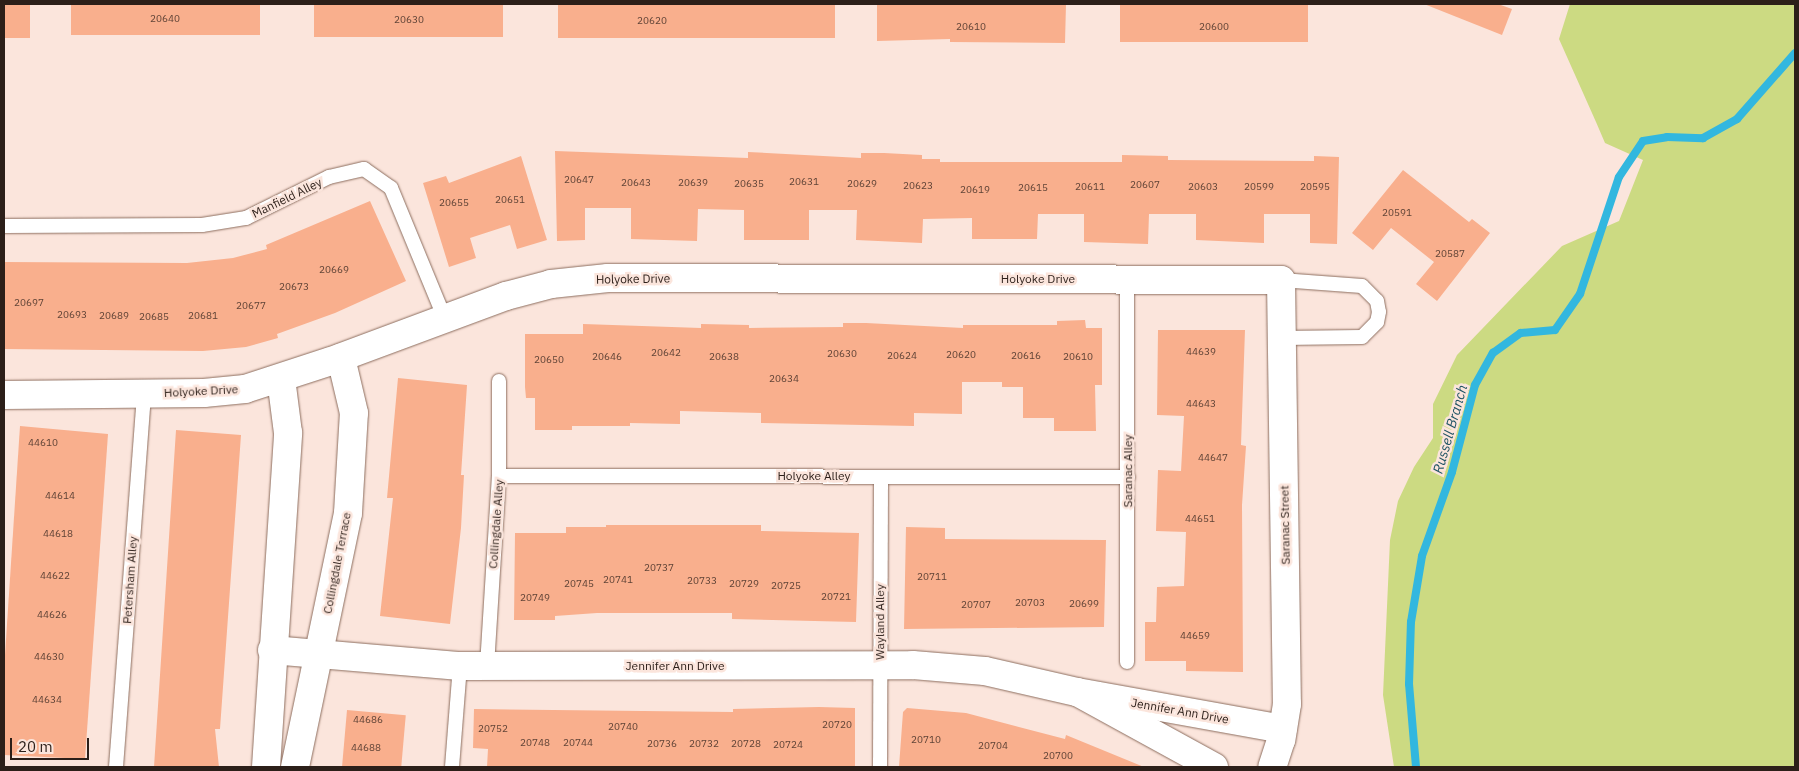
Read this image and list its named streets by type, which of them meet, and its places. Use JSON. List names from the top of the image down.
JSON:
{
  "streets": {
    "street": [
      "Holyoke Drive",
      "Saranac Street",
      "Collingdale Terrace",
      "Jennifer Ann Drive"
    ],
    "lane": [
      "Manfield Alley",
      "Saranac Alley",
      "Holyoke Alley",
      "Collingdale Alley",
      "Petersham Alley",
      "Wayland Alley"
    ]
  },
  "crossings": [
    ["Manfield Alley", "Holyoke Drive"],
    ["Holyoke Drive", "Saranac Alley"],
    ["Holyoke Drive", "Saranac Street"],
    ["Holyoke Drive", "Collingdale Terrace"],
    ["Holyoke Drive", "Petersham Alley"],
    ["Saranac Alley", "Holyoke Alley"],
    ["Holyoke Alley", "Collingdale Alley"],
    ["Holyoke Alley", "Wayland Alley"],
    ["Collingdale Alley", "Jennifer Ann Drive"],
    ["Saranac Street", "Jennifer Ann Drive"],
    ["Collingdale Terrace", "Jennifer Ann Drive"],
    ["Wayland Alley", "Jennifer Ann Drive"]
  ],
  "water": ["Russell Branch"],
  "house_numbers": [
    "20640",
    "20630",
    "20620",
    "20610",
    "20600",
    "20647",
    "20631",
    "20643",
    "20639",
    "20635",
    "20629",
    "20607",
    "20623",
    "20611",
    "20603",
    "20599",
    "20595",
    "20615",
    "20619",
    "20651",
    "20655",
    "20591",
    "20587",
    "20669",
    "20673",
    "20697",
    "20677",
    "20693",
    "20689",
    "20681",
    "20685",
    "44639",
    "20642",
    "20630",
    "20620",
    "20624",
    "20616",
    "20646",
    "20638",
    "20610",
    "20650",
    "20634",
    "44643",
    "44610",
    "44647",
    "44614",
    "44651",
    "44618",
    "20737",
    "44622",
    "20711",
    "20741",
    "20733",
    "20745",
    "20729",
    "20725",
    "20721",
    "20749",
    "20703",
    "20699",
    "20707",
    "44626",
    "44659",
    "44630",
    "44634",
    "44686",
    "20720",
    "20740",
    "20752",
    "20710",
    "20748",
    "20744",
    "20736",
    "20732",
    "20728",
    "20724",
    "20704",
    "44688",
    "20700"
  ],
  "scale_bar": "20 m"
}
